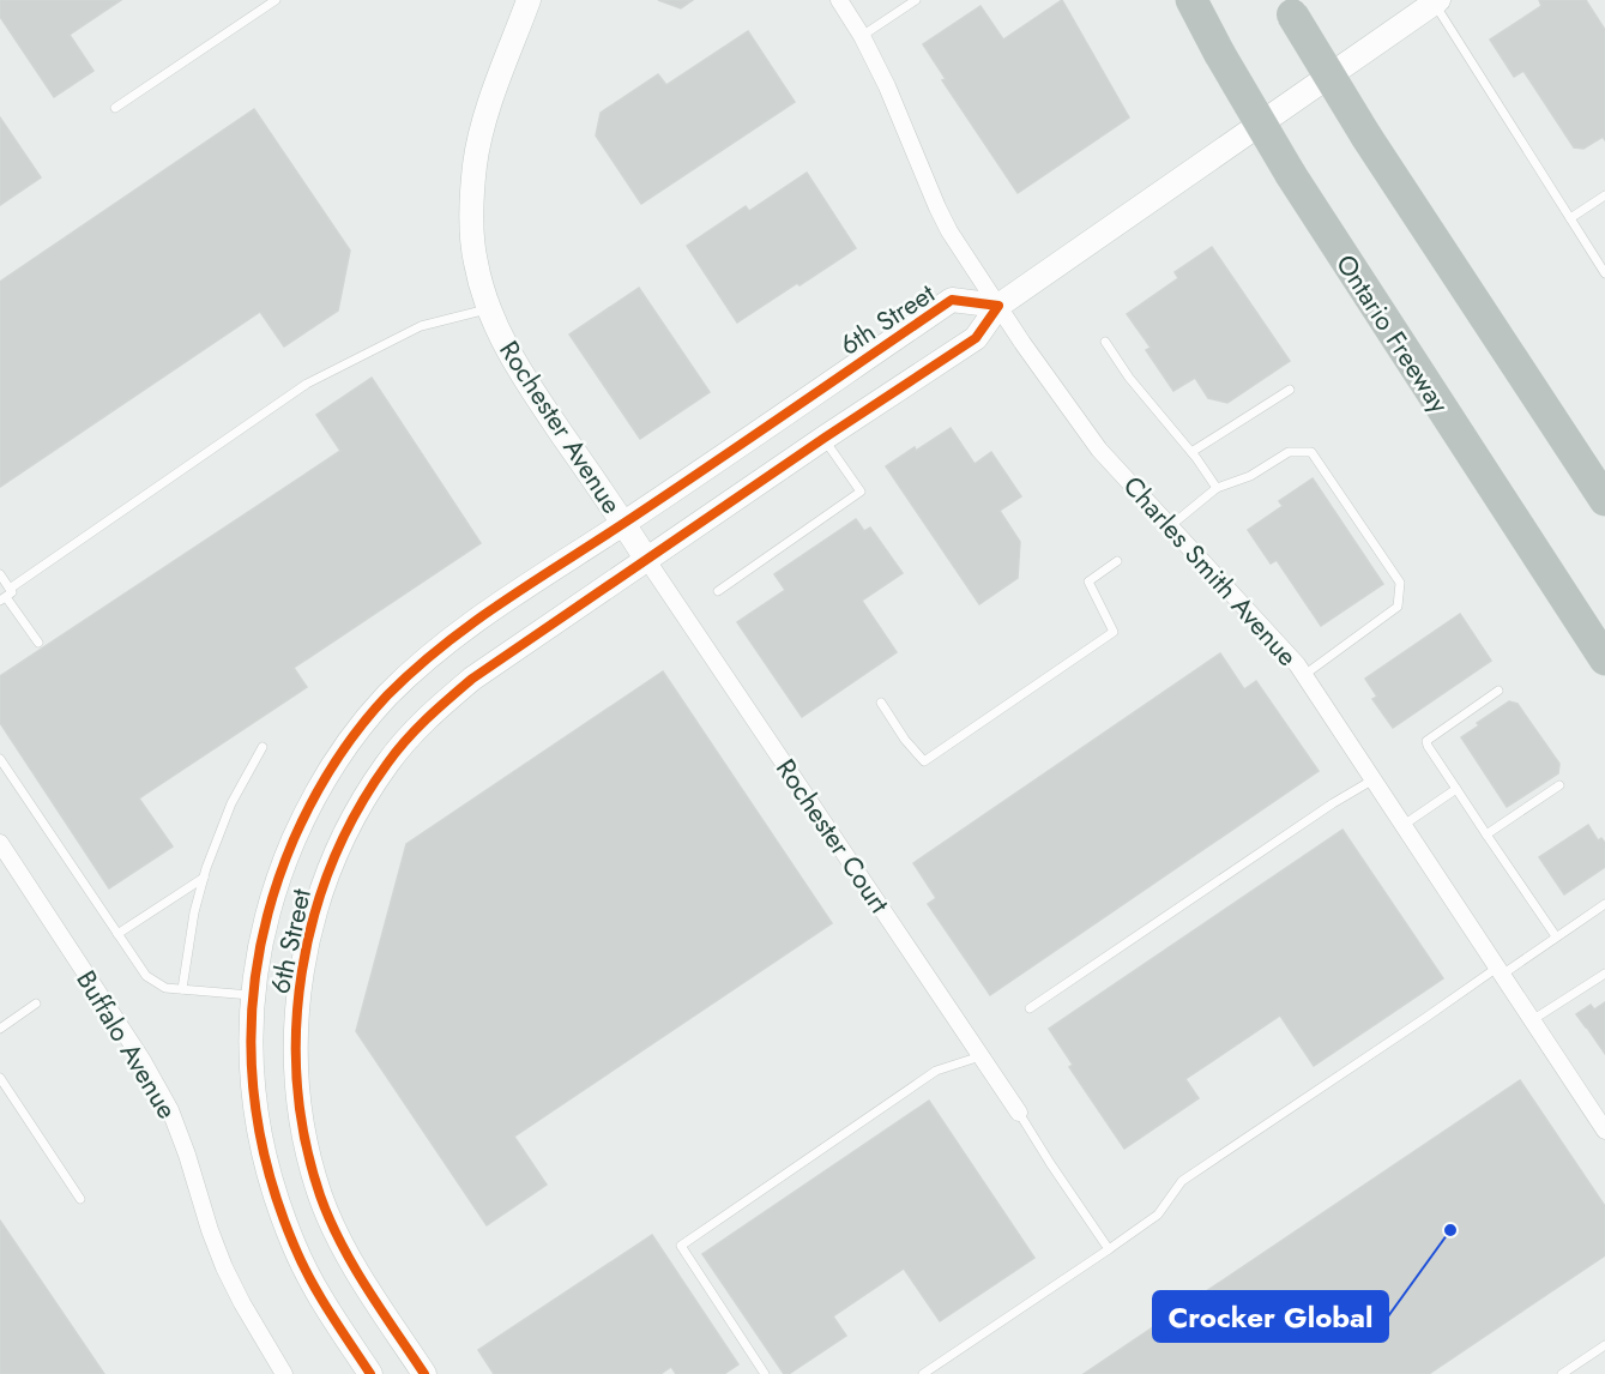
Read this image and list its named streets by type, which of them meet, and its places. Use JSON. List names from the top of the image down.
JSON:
{
  "streets": {
    "highway": ["Ontario Freeway"],
    "main road": ["6th Street", "Rochester Avenue"],
    "street": ["Charles Smith Avenue", "Rochester Court", "Buffalo Avenue"]
  },
  "crossings": [
    ["6th Street", "Rochester Avenue"],
    ["6th Street", "Charles Smith Avenue"],
    ["6th Street", "Rochester Court"],
    ["Rochester Avenue", "Rochester Court"]
  ],
  "places": ["Crocker Global"]
}
